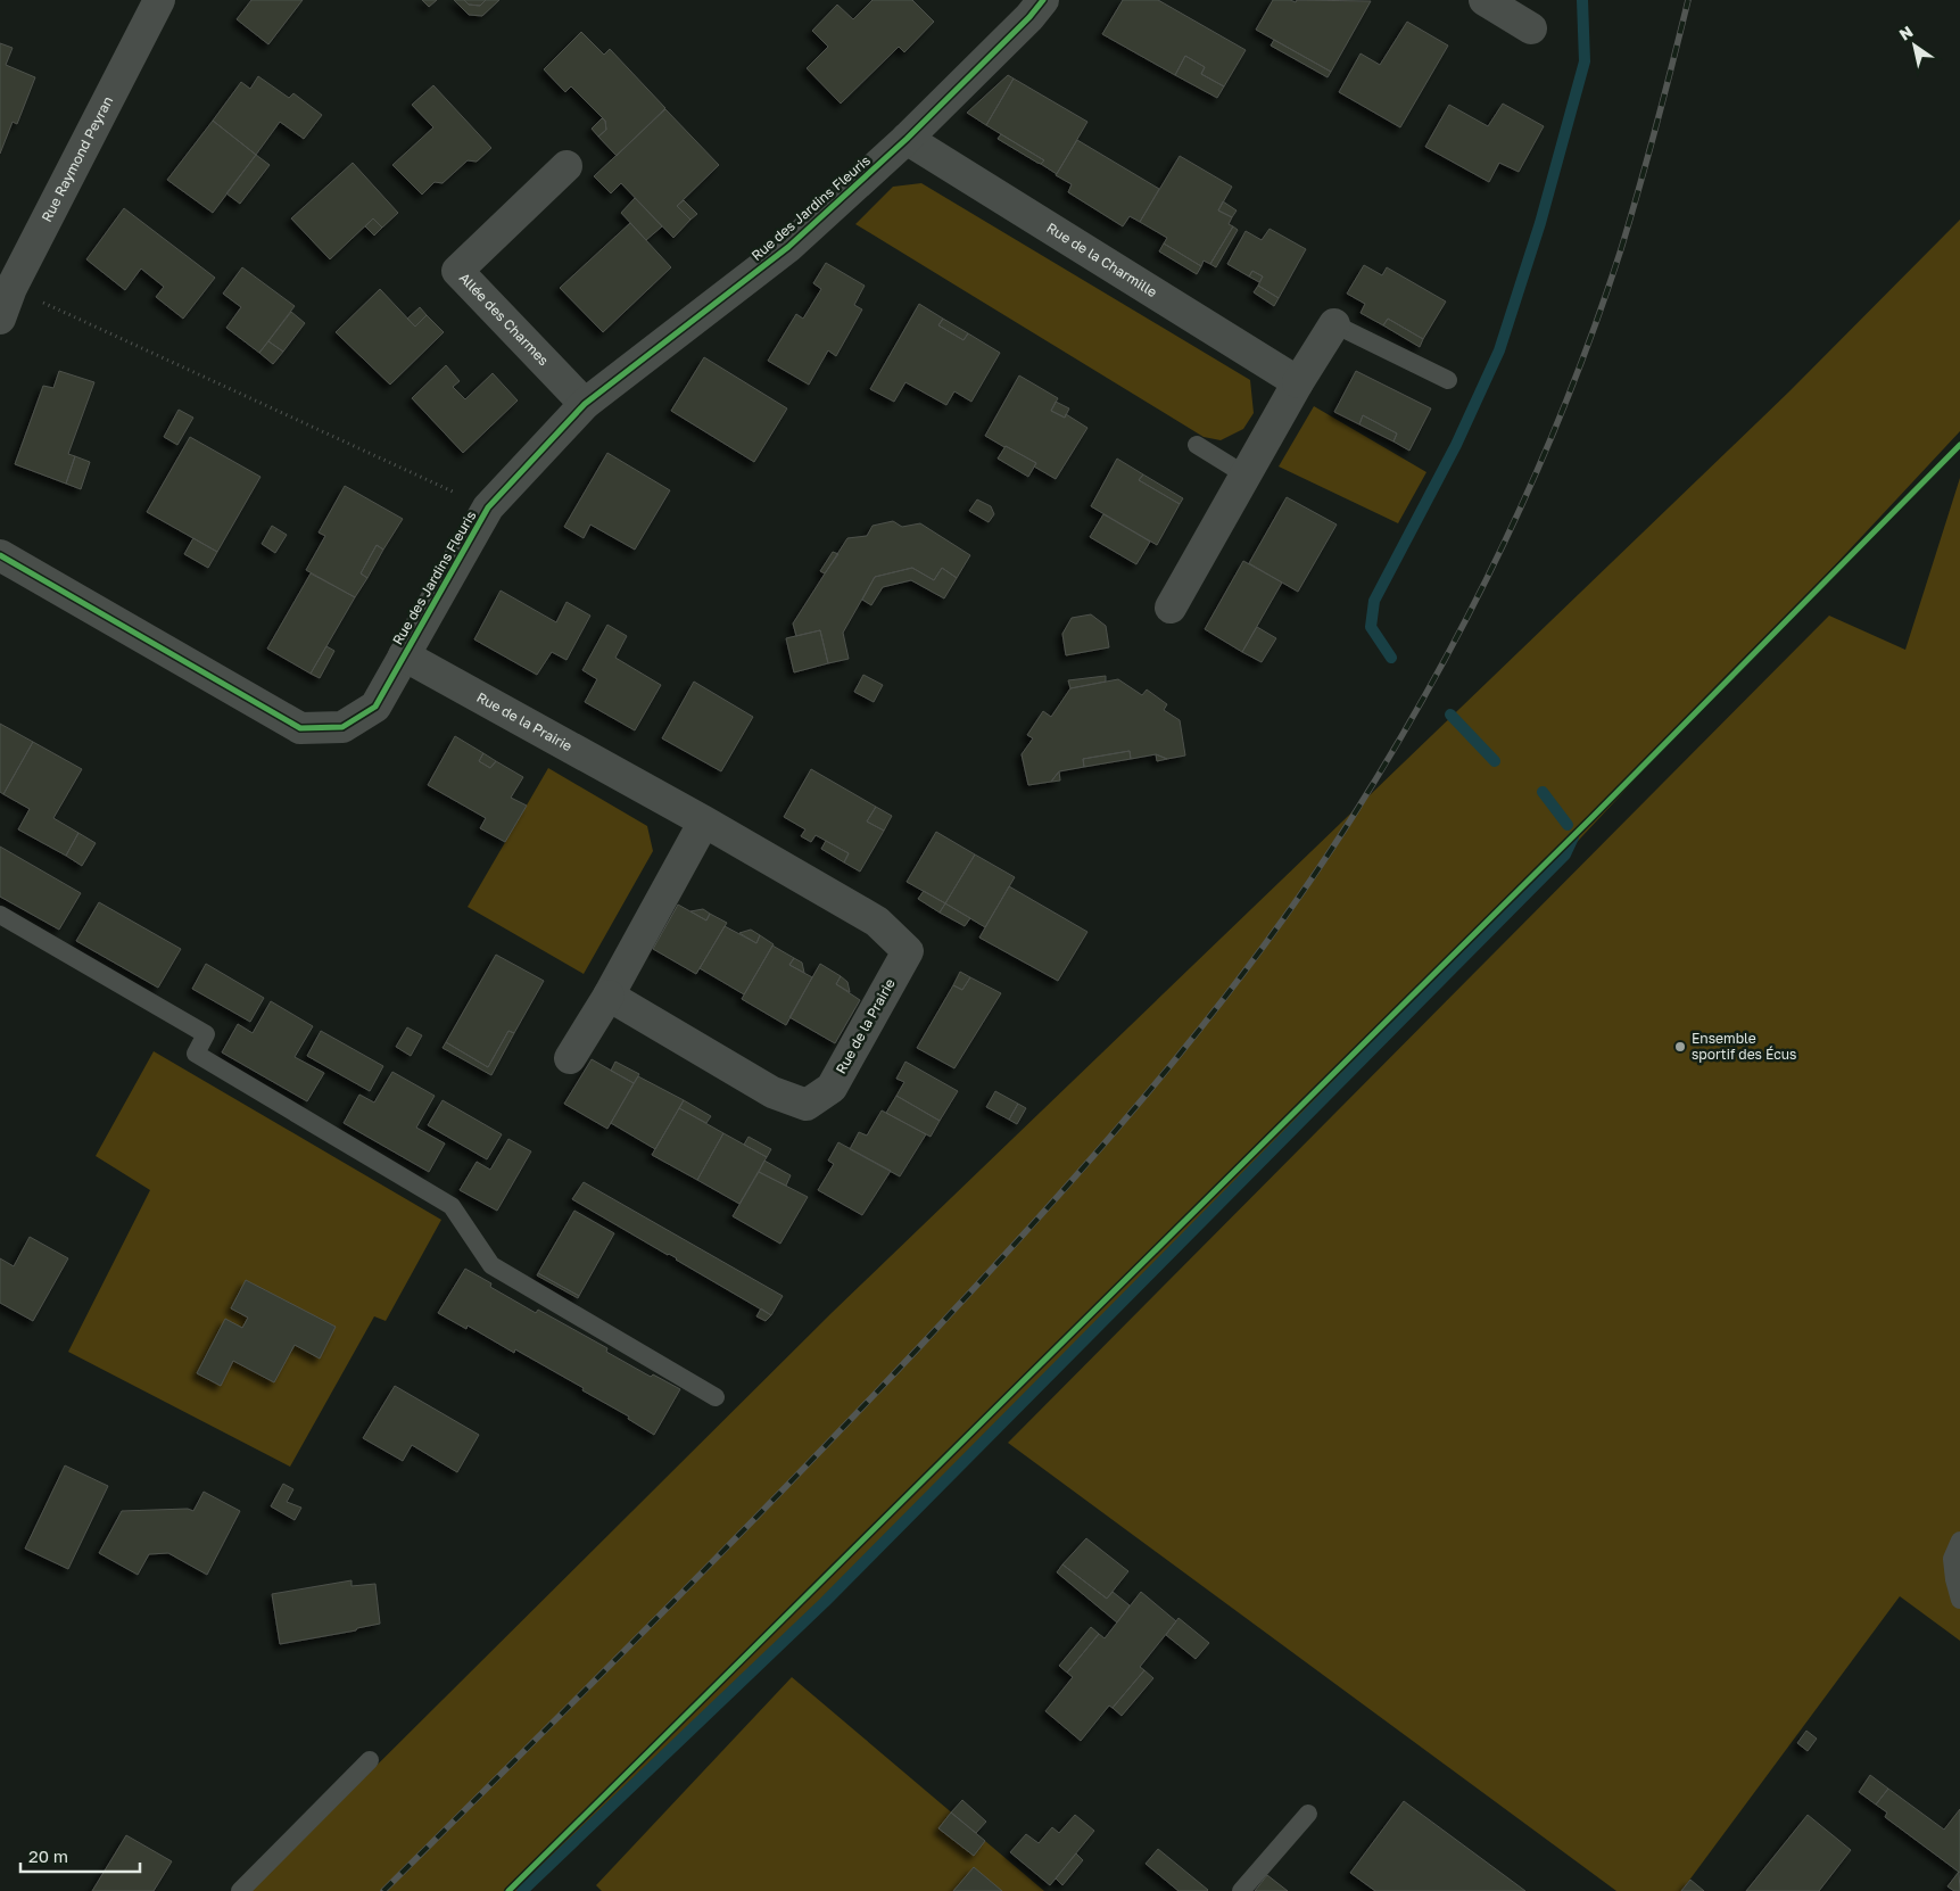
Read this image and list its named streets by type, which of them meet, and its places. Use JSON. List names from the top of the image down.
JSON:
{
  "streets": {
    "street": [
      "Rue Raymond Peyran",
      "Rue des Jardins Fleuris",
      "Rue de la Charmille",
      "Allée des Charmes",
      "Rue de la Prairie"
    ]
  },
  "crossings": [
    ["Rue des Jardins Fleuris", "Rue de la Charmille"],
    ["Rue des Jardins Fleuris", "Allée des Charmes"],
    ["Rue des Jardins Fleuris", "Rue de la Prairie"]
  ],
  "places": ["Ensemble sportif des Écus"],
  "scale_bar": "20 m",
  "north": "top left"
}
